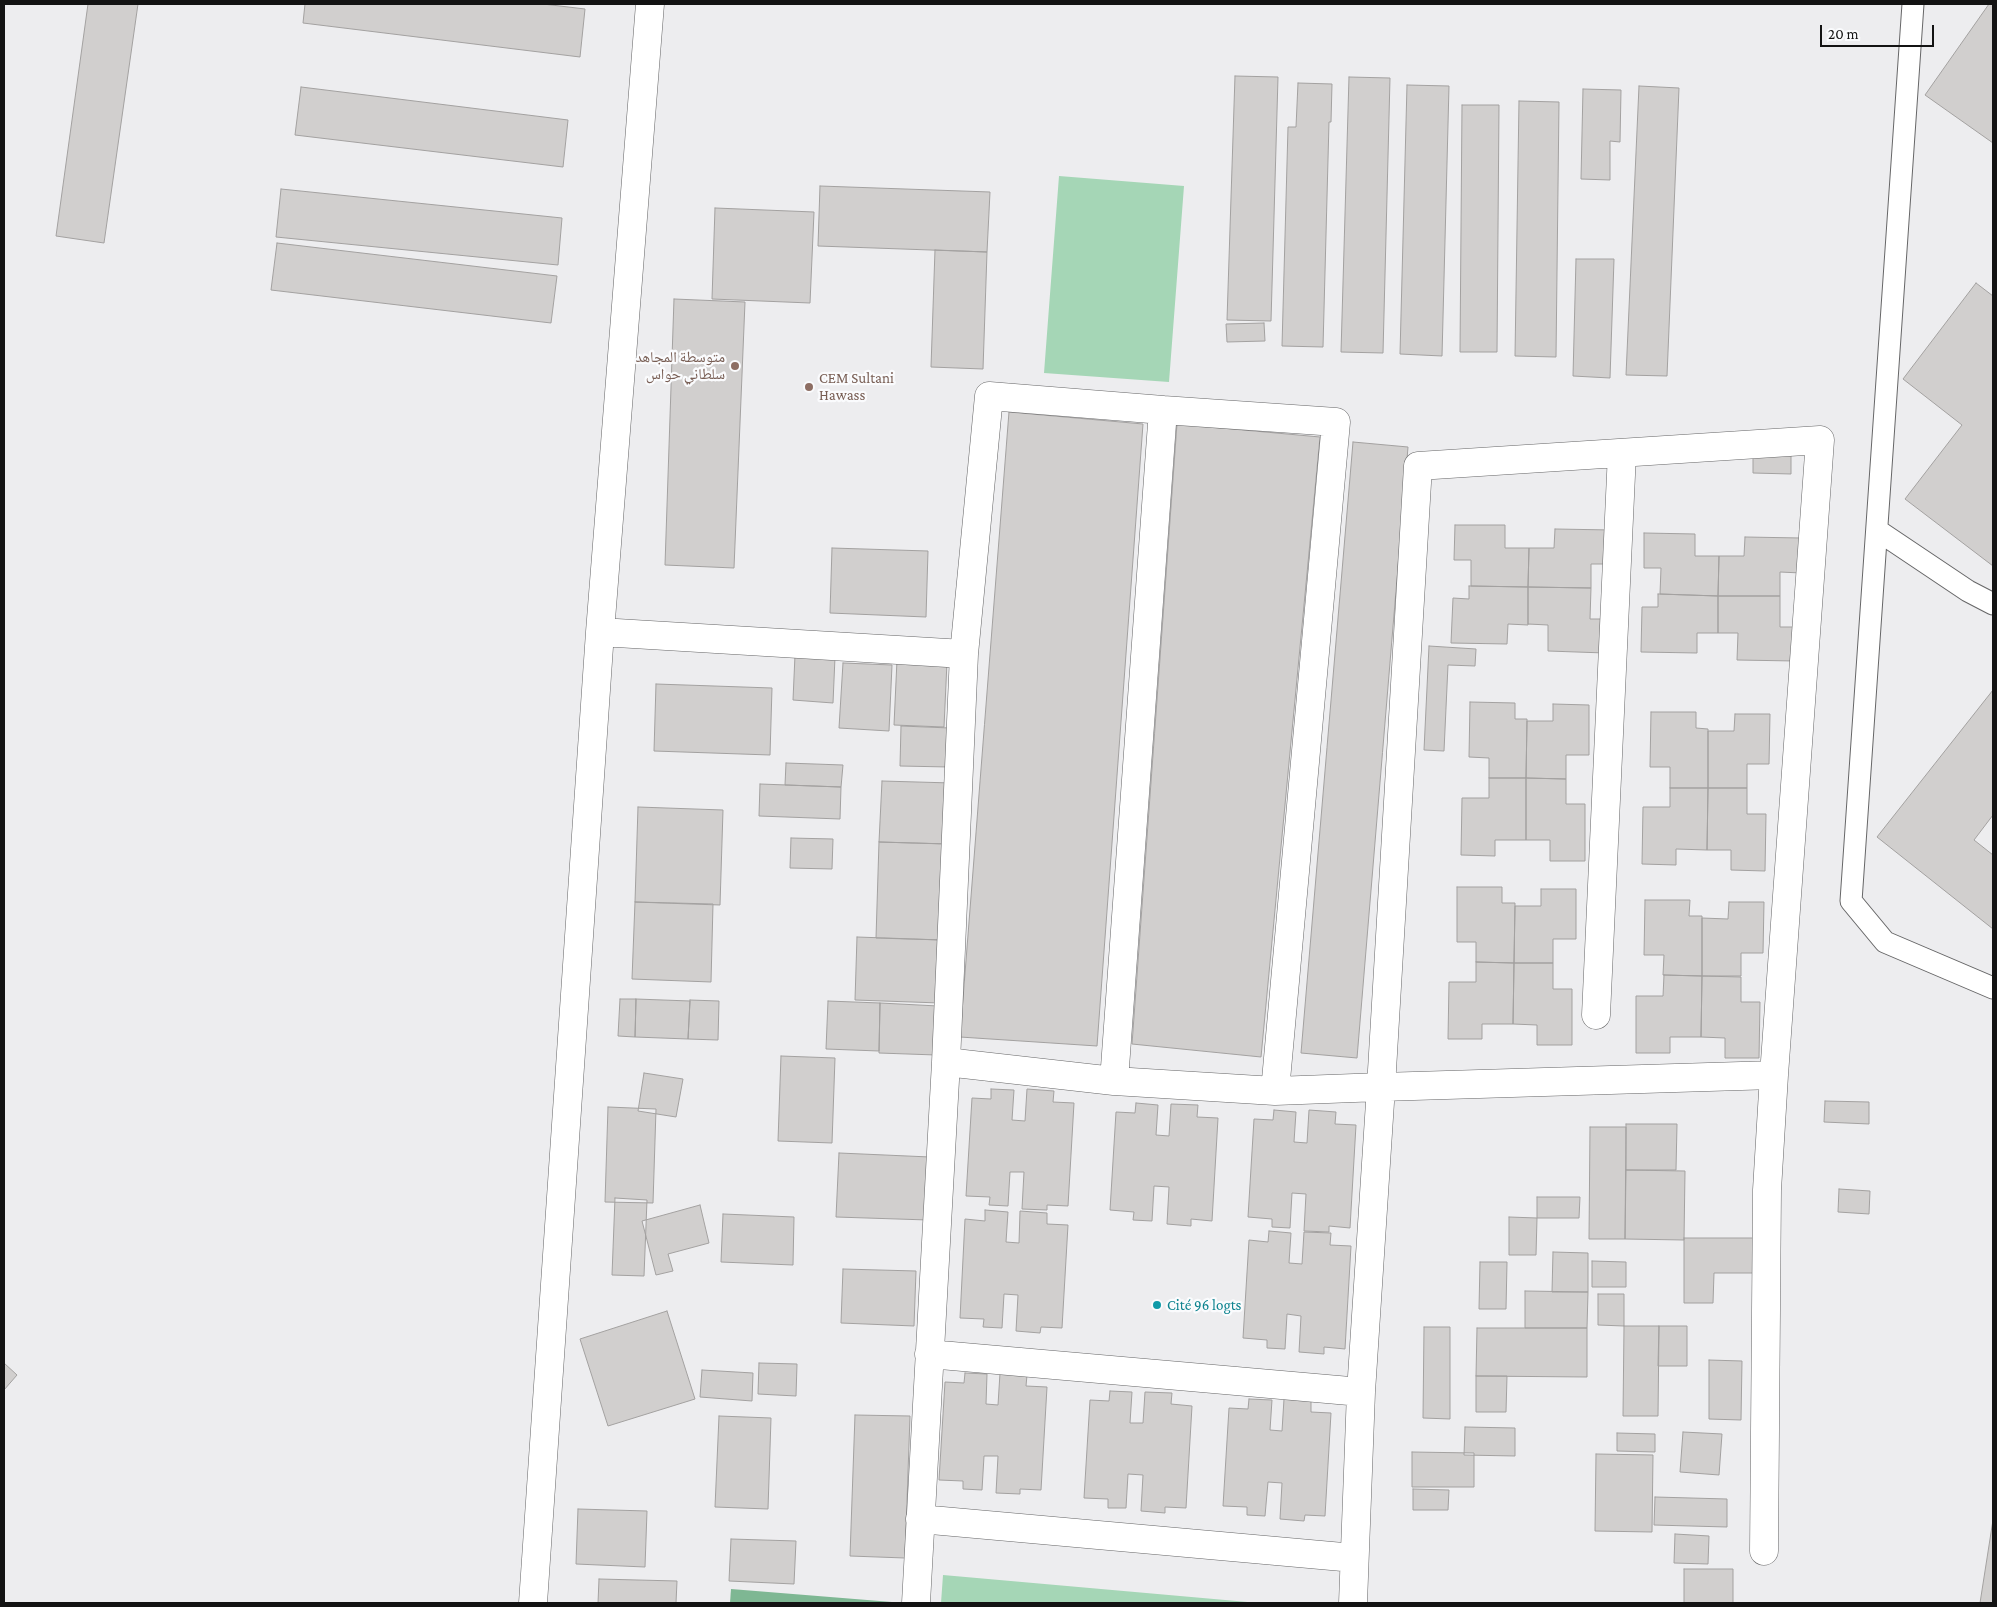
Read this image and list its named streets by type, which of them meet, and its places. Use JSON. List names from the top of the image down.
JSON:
{
  "places": ["متوسطة المجاهد سلطاني حواس", "CEM Sultani Hawass", "Cité 96 logts"],
  "scale_bar": "20 m"
}
